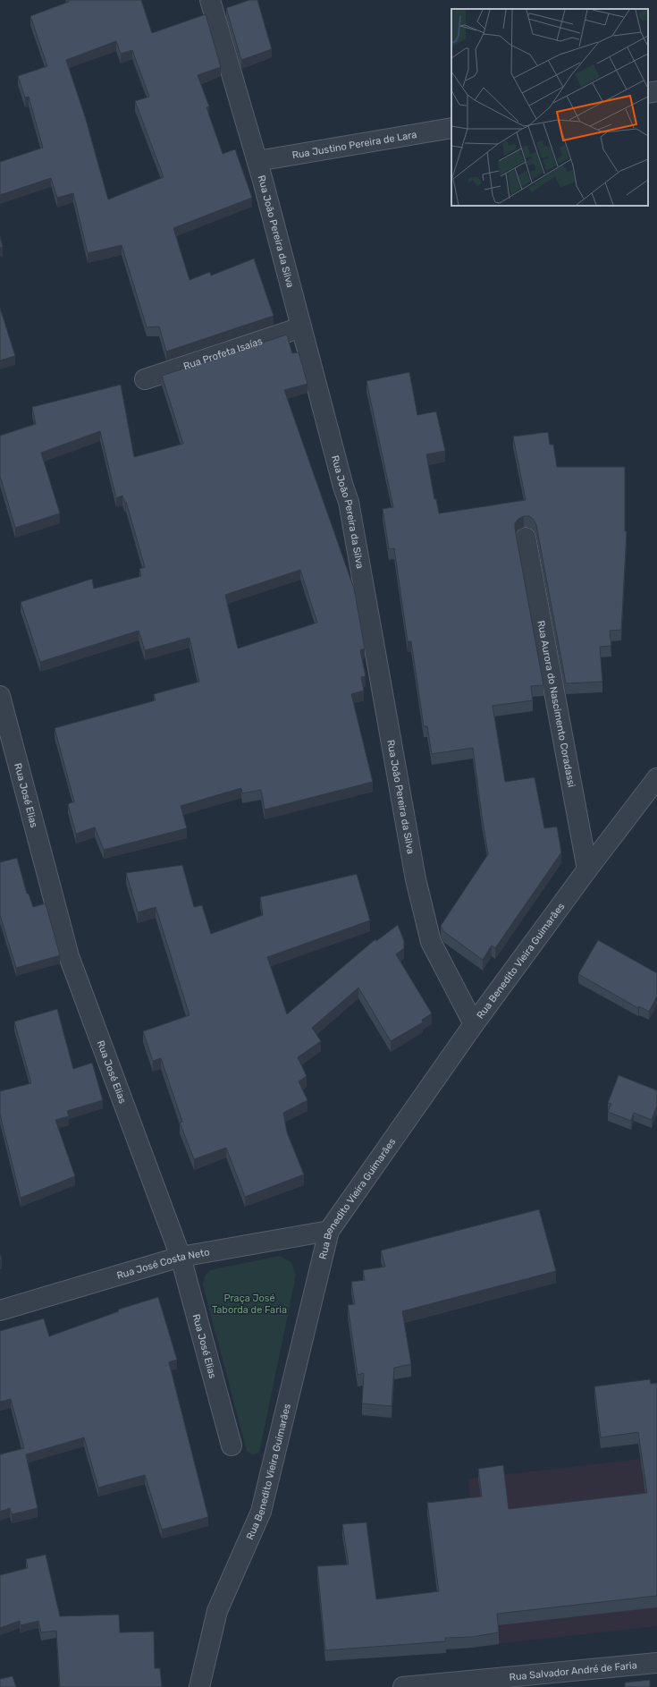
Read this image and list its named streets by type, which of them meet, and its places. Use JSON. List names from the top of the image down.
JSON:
{
  "streets": {
    "street": [
      "Rua Justino Pereira de Lara",
      "Rua João Pereira da Silva",
      "Rua Profeta Isaías",
      "Rua Aurora do Nascimento Coradassi",
      "Rua José Elias",
      "Rua Benedito Vieira Guimarães",
      "Rua José Costa Neto",
      "Rua Salvador André de Faria"
    ]
  },
  "crossings": [
    ["Rua Justino Pereira de Lara", "Rua João Pereira da Silva"],
    ["Rua João Pereira da Silva", "Rua Profeta Isaías"],
    ["Rua João Pereira da Silva", "Rua Benedito Vieira Guimarães"],
    ["Rua Aurora do Nascimento Coradassi", "Rua Benedito Vieira Guimarães"],
    ["Rua José Elias", "Rua José Costa Neto"],
    ["Rua Benedito Vieira Guimarães", "Rua José Costa Neto"]
  ],
  "parks": ["Praça José Taborda de Faria"]
}
